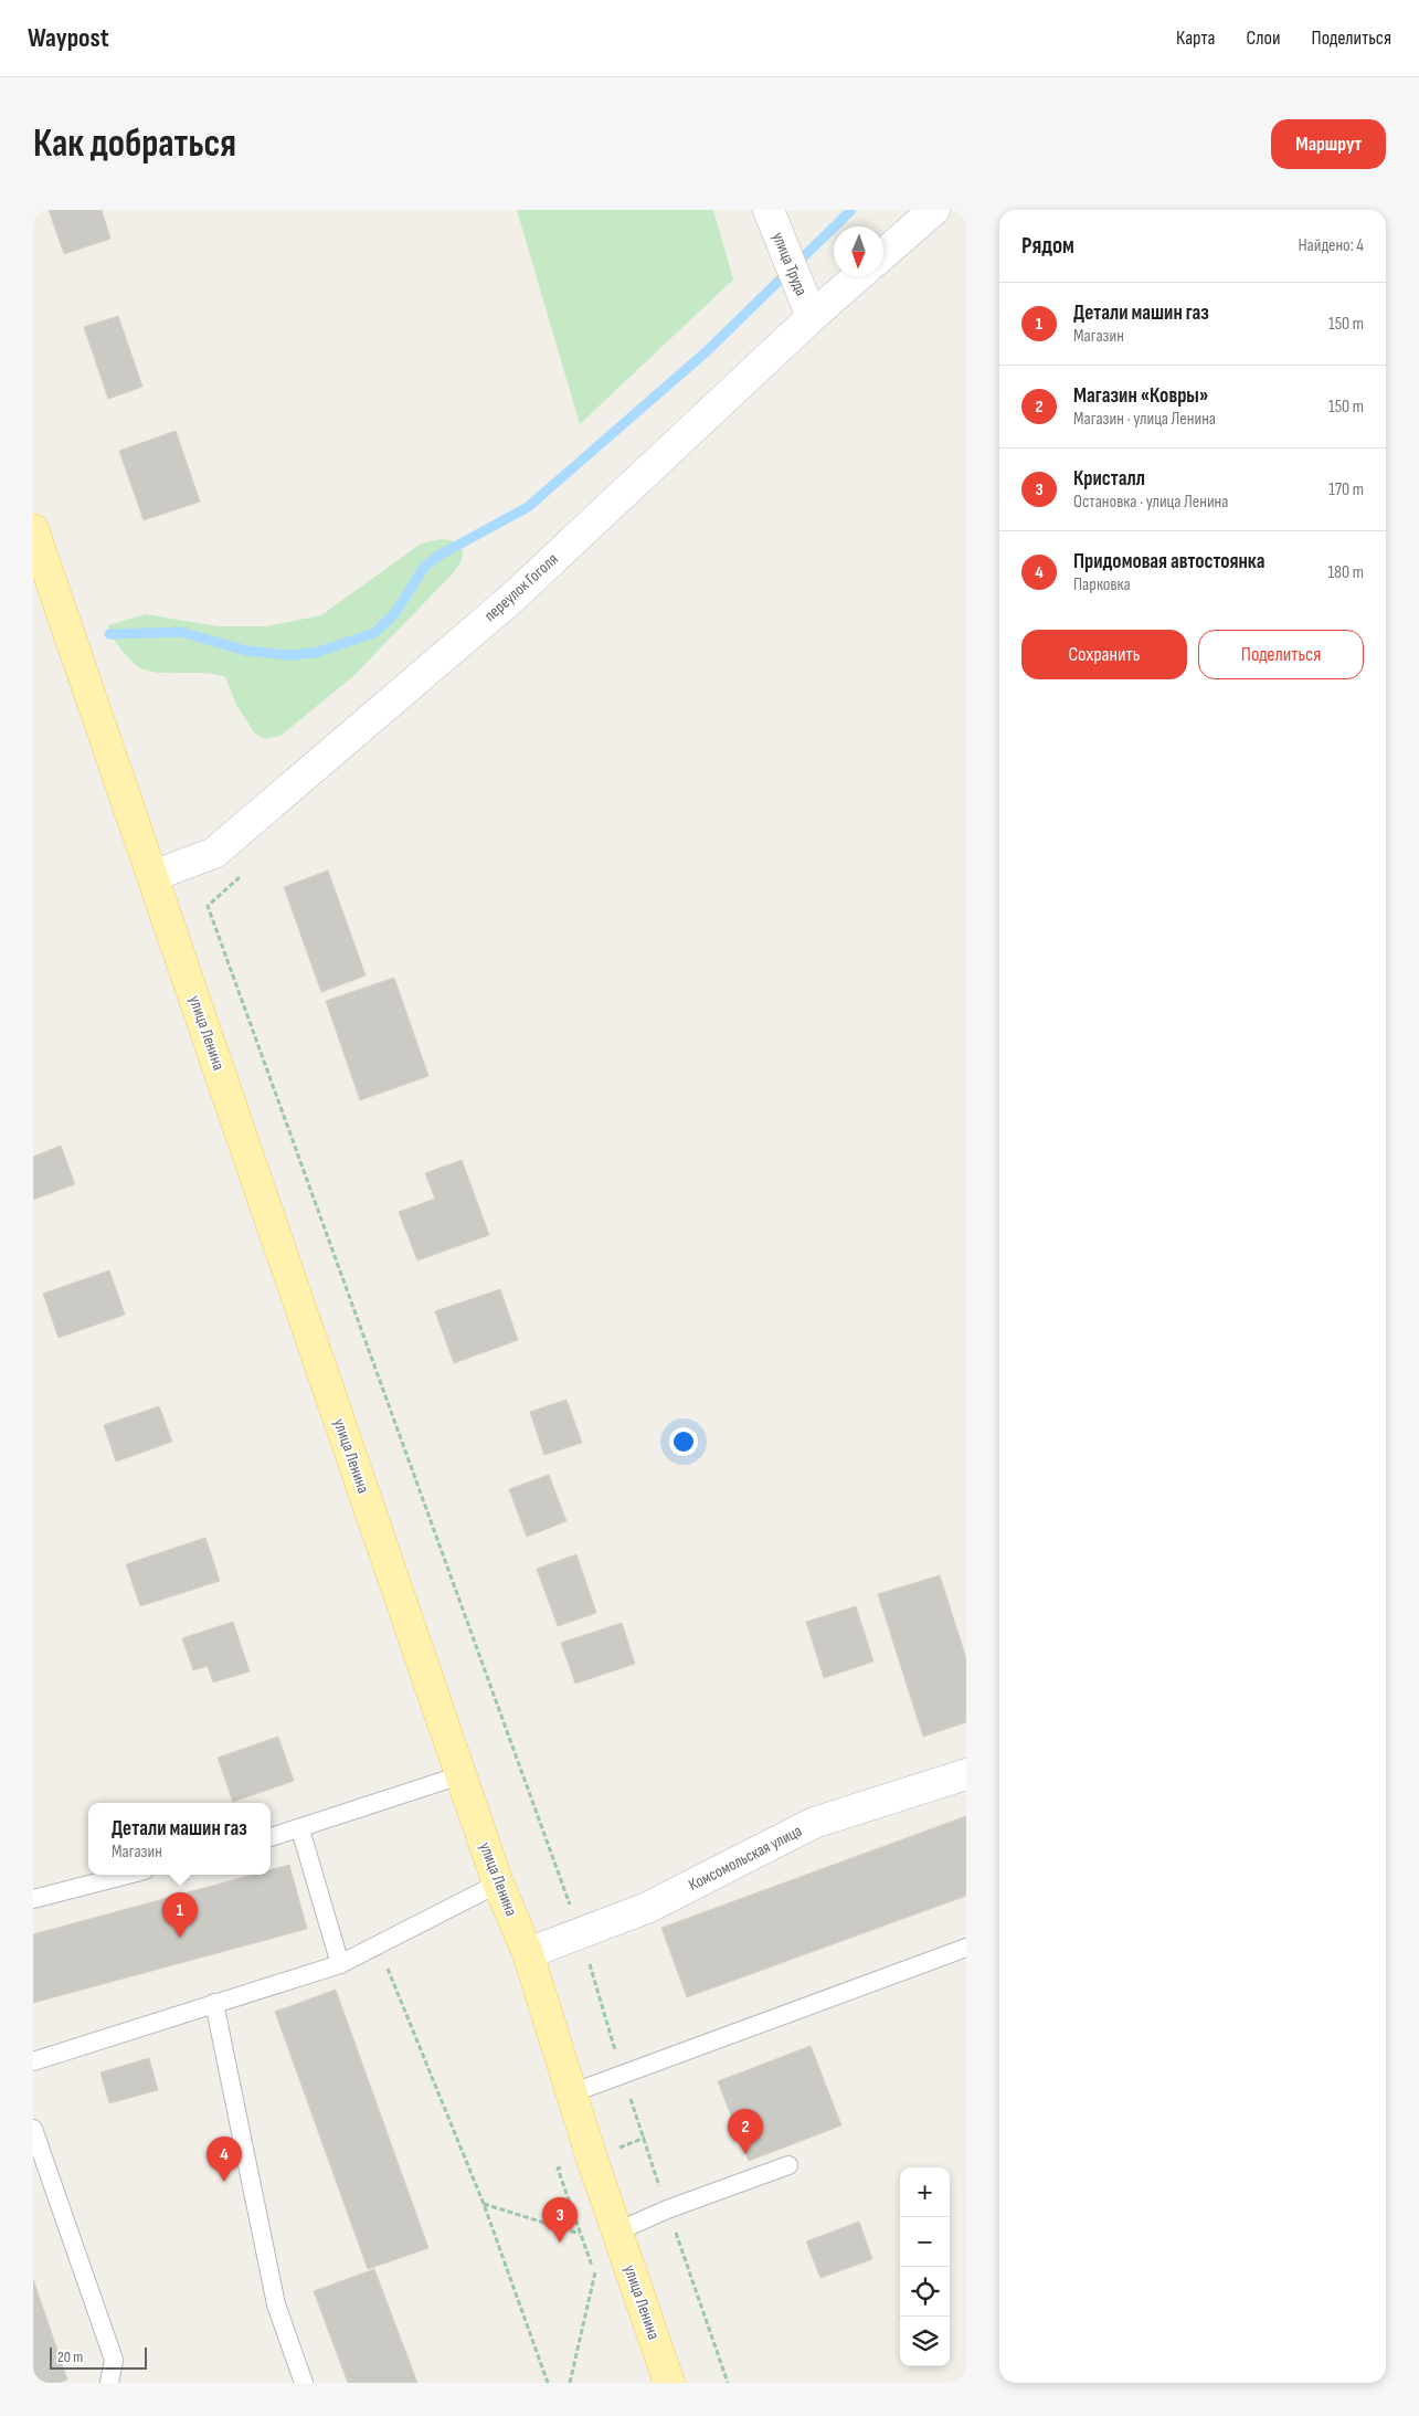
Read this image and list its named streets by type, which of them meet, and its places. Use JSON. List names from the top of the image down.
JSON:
{
  "streets": {
    "main road": [
      "улица Труда",
      "переулок Гоголя",
      "улица Ленина",
      "Комсомольская улица"
    ]
  },
  "crossings": [
    ["улица Труда", "переулок Гоголя"],
    ["переулок Гоголя", "улица Ленина"],
    ["улица Ленина", "Комсомольская улица"]
  ],
  "scale_bar": "20 m",
  "north": "bottom",
  "page": {
    "header": "Waypost",
    "nav": ["Карта", "Слои", "Поделиться"],
    "buttons": [
      "Маршрут",
      ["Сохранить", "Поделиться"]
    ],
    "title": "Как добраться",
    "heading": ["Рядом", "Найдено: 4"],
    "list": [
      {
        "mark": "1",
        "name": "Детали машин газ",
        "note": "Магазин",
        "value": "150 m"
      },
      {
        "mark": "2",
        "name": "Магазин «Ковры»",
        "note": "Магазин · улица Ленина",
        "value": "150 m"
      },
      {
        "mark": "3",
        "name": "Кристалл",
        "note": "Остановка · улица Ленина",
        "value": "170 m"
      },
      {
        "mark": "4",
        "name": "Придомовая автостоянка",
        "note": "Парковка",
        "value": "180 m"
      }
    ],
    "popup": ["Детали машин газ", "Магазин"],
    "pins": [
      "1",
      "2",
      "4",
      "3"
    ],
    "map_buttons": ["+", "−"],
    "scale": "20 m"
  }
}
